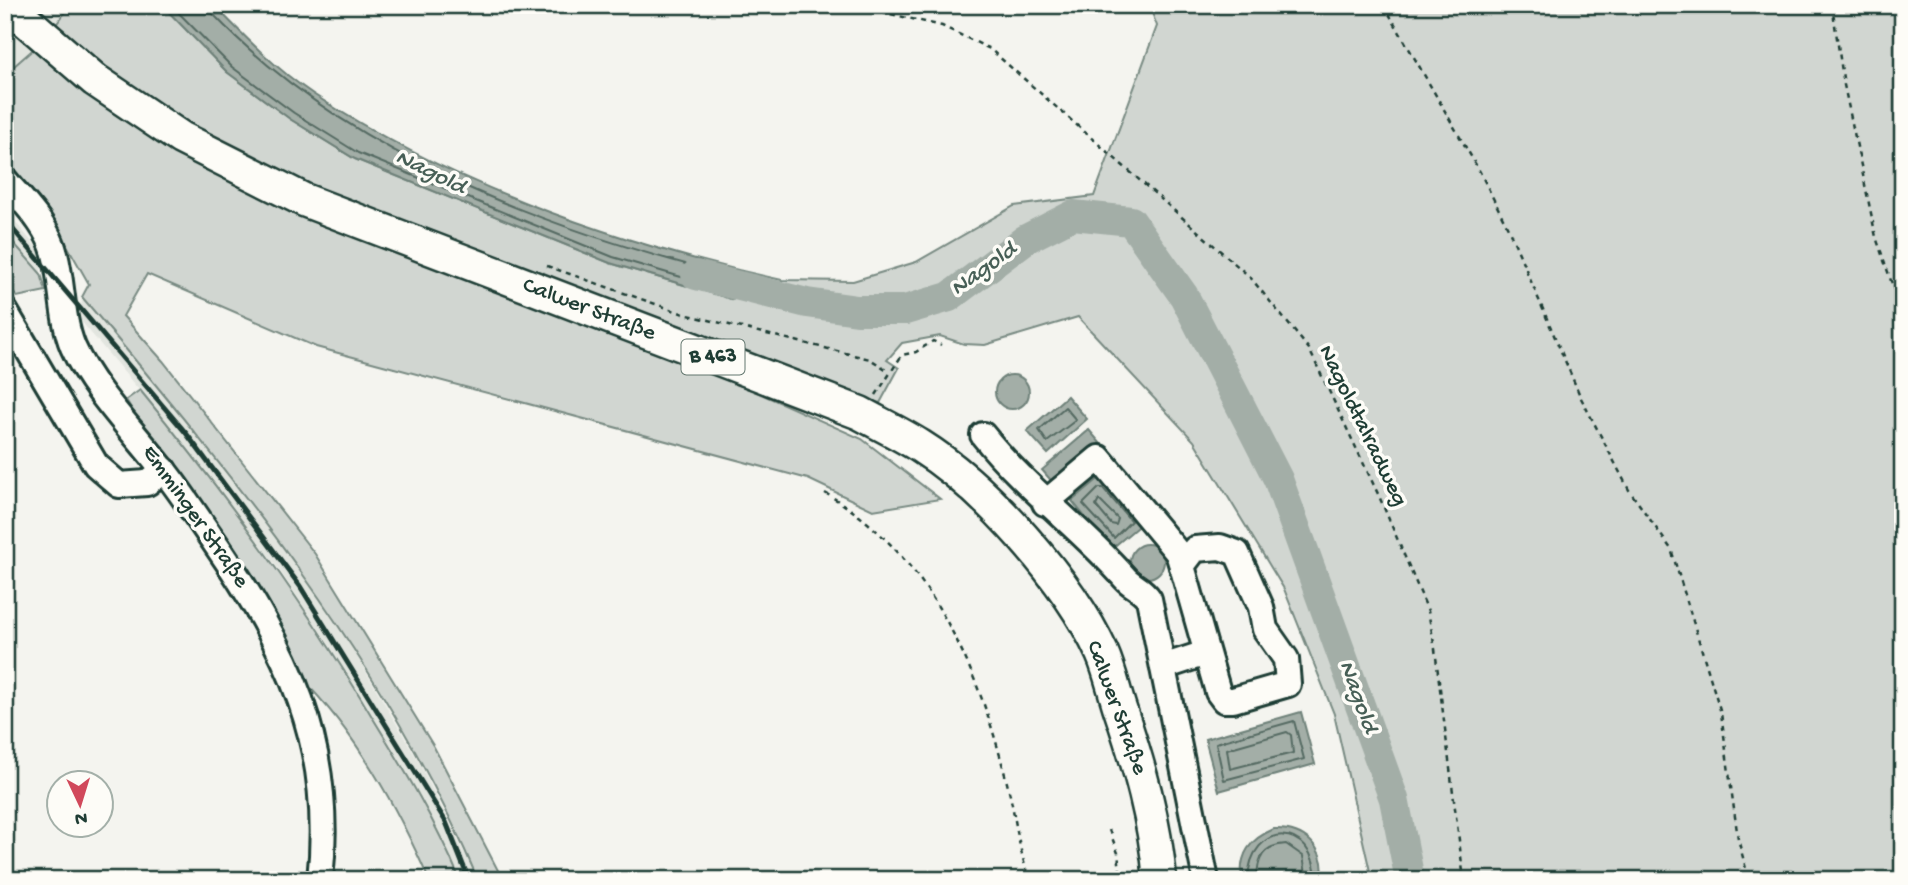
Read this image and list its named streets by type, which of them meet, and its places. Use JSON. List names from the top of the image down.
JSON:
{
  "streets": {
    "main road": ["Calwer Straße", "B 463"],
    "street": ["Emminger Straße"],
    "path": ["Nagoldtalradweg"]
  },
  "water": ["Nagold"],
  "north": "bottom"
}
